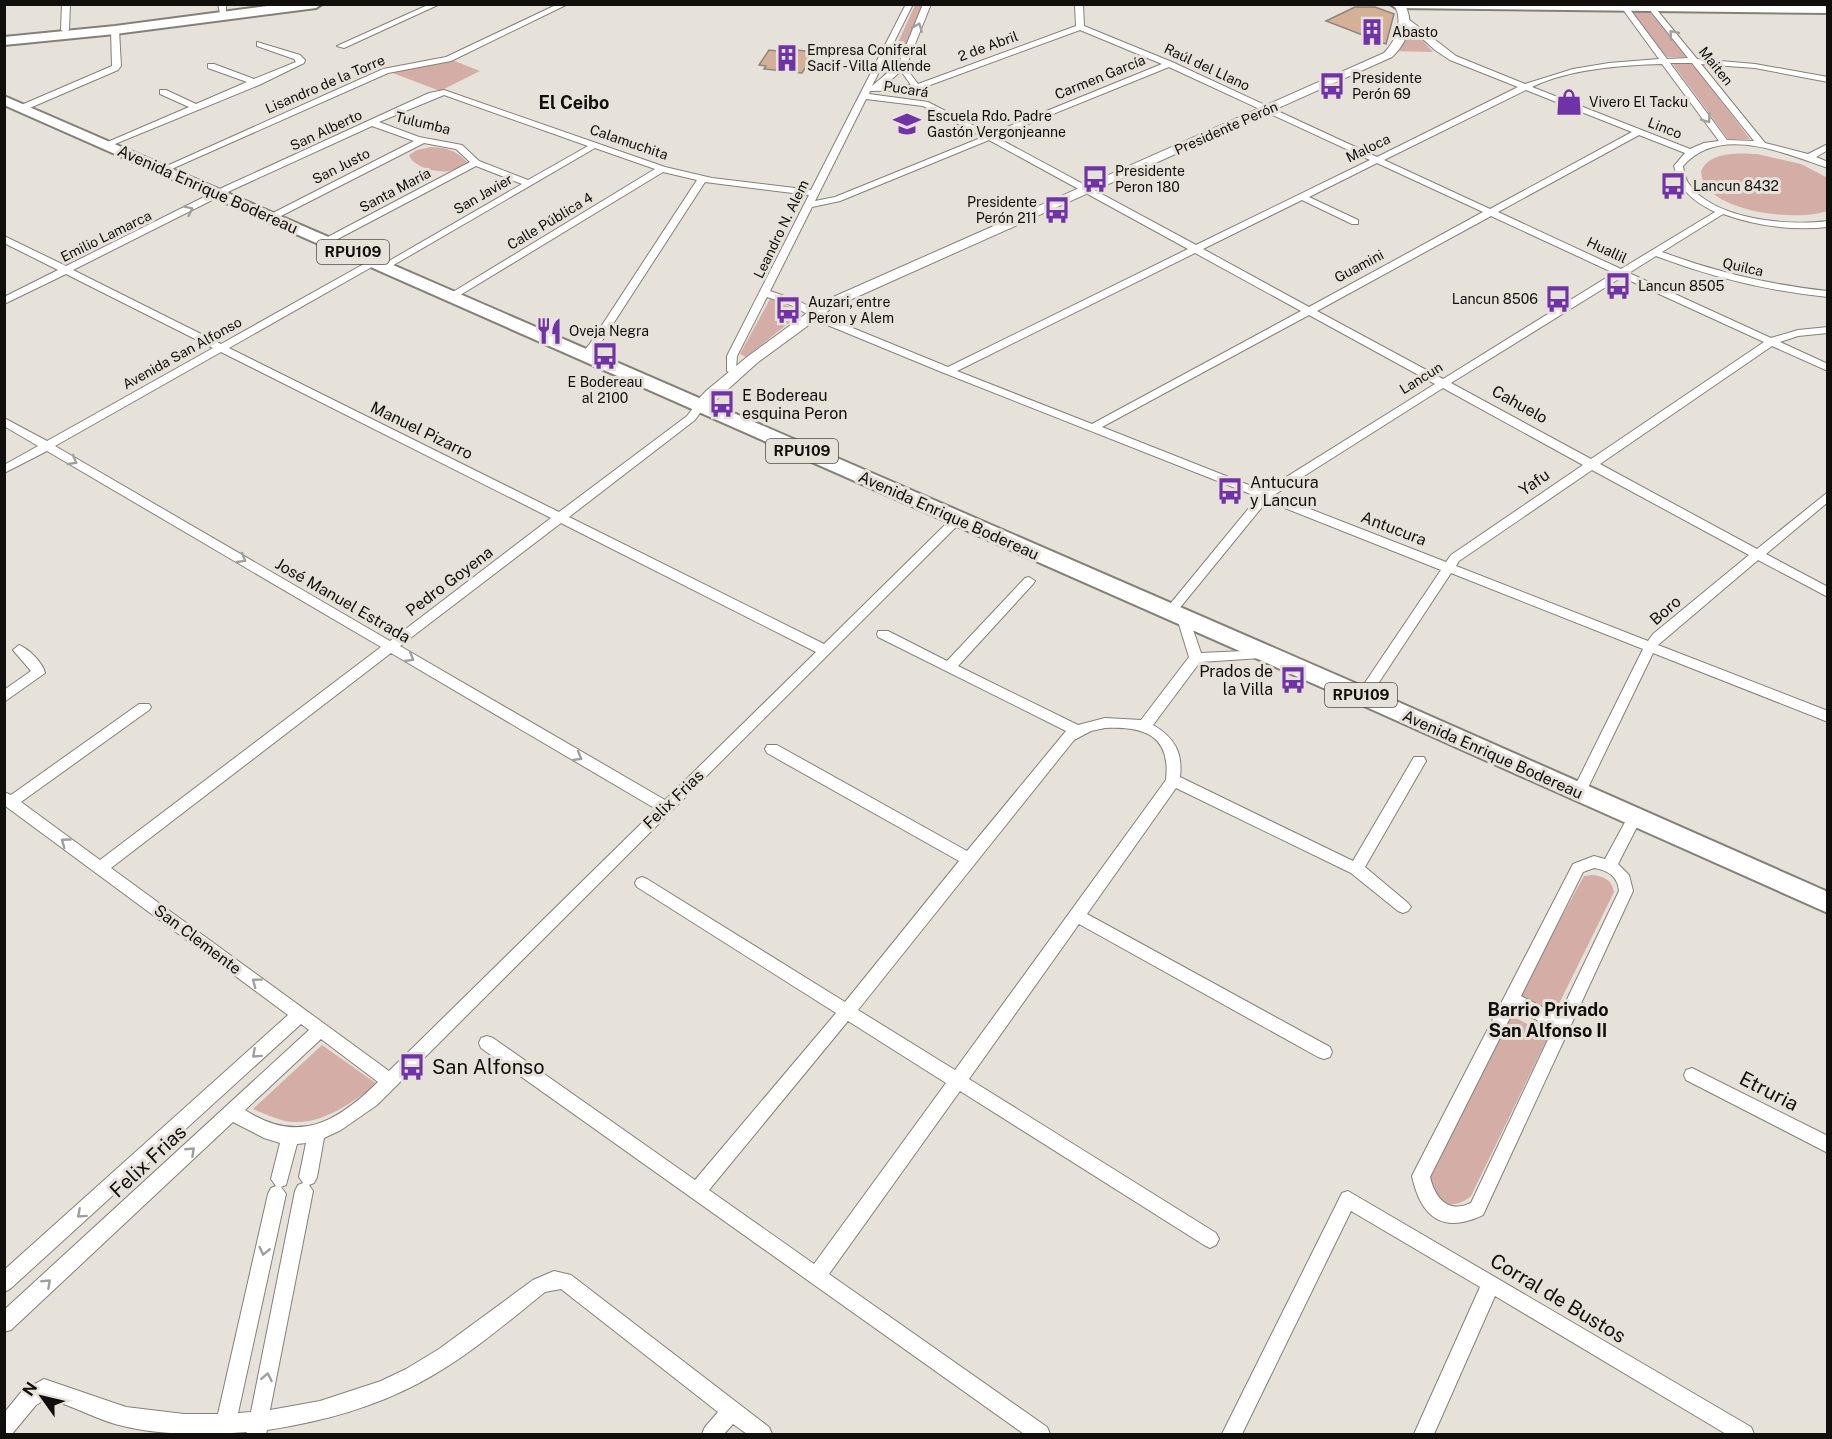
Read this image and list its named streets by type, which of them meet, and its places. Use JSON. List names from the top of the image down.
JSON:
{
  "streets": {
    "main road": ["Presidente Perón", "Avenida Enrique Bodereau", "RPU109"],
    "street": [
      "2 de Abril",
      "Maiten",
      "Raúl del Llano",
      "Carmen García",
      "Lisandro de la Torre",
      "Pucará",
      "Tulumba",
      "Linco",
      "San Alberto",
      "Calamuchita",
      "Maloca",
      "San Justo",
      "Santa María",
      "San Javier",
      "Calle Pública 4",
      "Leandro N. Alem",
      "Emilio Lamarca",
      "Huallil",
      "Guamini",
      "Quilca",
      "Avenida San Alfonso",
      "Lancun",
      "Cahuelo",
      "Manuel Pizarro",
      "Yafu",
      "Antucura",
      "Pedro Goyena",
      "José Manuel Estrada",
      "Boro",
      "Felix Frias",
      "San Clemente",
      "Etruria",
      "Corral de Bustos"
    ]
  },
  "crossings": [
    ["2 de Abril", "Raúl del Llano"],
    ["2 de Abril", "Pucará"],
    ["2 de Abril", "Leandro N. Alem"],
    ["Maiten", "Linco"],
    ["Maiten", "Maloca"],
    ["Raúl del Llano", "Carmen García"],
    ["Raúl del Llano", "Presidente Perón"],
    ["Raúl del Llano", "Maloca"],
    ["Raúl del Llano", "Huallil"],
    ["Carmen García", "Pucará"],
    ["Carmen García", "Leandro N. Alem"],
    ["Lisandro de la Torre", "Avenida Enrique Bodereau"],
    ["Pucará", "Presidente Perón"],
    ["Pucará", "Maloca"],
    ["Pucará", "Leandro N. Alem"],
    ["Pucará", "Cahuelo"],
    ["Tulumba", "San Alberto"],
    ["Tulumba", "San Justo"],
    ["Tulumba", "Santa María"],
    ["Tulumba", "San Javier"],
    ["Presidente Perón", "Linco"],
    ["Presidente Perón", "Avenida Enrique Bodereau"],
    ["Presidente Perón", "Leandro N. Alem"],
    ["Presidente Perón", "Antucura"],
    ["Presidente Perón", "Pedro Goyena"],
    ["Linco", "Maloca"],
    ["Linco", "Guamini"],
    ["San Alberto", "Calamuchita"],
    ["San Alberto", "Avenida Enrique Bodereau"],
    ["San Alberto", "Emilio Lamarca"],
    ["Calamuchita", "San Javier"],
    ["Calamuchita", "Calle Pública 4"],
    ["Calamuchita", "Leandro N. Alem"],
    ["Maloca", "Huallil"],
    ["Maloca", "Cahuelo"],
    ["Maloca", "Antucura"],
    ["San Justo", "Avenida Enrique Bodereau"],
    ["Avenida Enrique Bodereau", "Santa María"],
    ["Avenida Enrique Bodereau", "San Javier"],
    ["Avenida Enrique Bodereau", "Calle Pública 4"],
    ["Avenida Enrique Bodereau", "Emilio Lamarca"],
    ["Avenida Enrique Bodereau", "Avenida San Alfonso"],
    ["Avenida Enrique Bodereau", "Lancun"],
    ["Avenida Enrique Bodereau", "Yafu"],
    ["Avenida Enrique Bodereau", "Pedro Goyena"],
    ["Avenida Enrique Bodereau", "Boro"],
    ["Avenida Enrique Bodereau", "Felix Frias"],
    ["San Javier", "Avenida San Alfonso"],
    ["Leandro N. Alem", "Antucura"],
    ["Emilio Lamarca", "Manuel Pizarro"],
    ["Huallil", "Guamini"],
    ["Huallil", "Lancun"],
    ["Huallil", "Yafu"],
    ["Guamini", "Cahuelo"],
    ["Guamini", "Antucura"],
    ["Quilca", "Lancun"],
    ["Avenida San Alfonso", "Manuel Pizarro"],
    ["Avenida San Alfonso", "José Manuel Estrada"],
    ["Lancun", "Cahuelo"],
    ["Lancun", "Antucura"],
    ["Cahuelo", "Yafu"],
    ["Cahuelo", "Boro"],
    ["Manuel Pizarro", "Pedro Goyena"],
    ["Manuel Pizarro", "Felix Frias"],
    ["Yafu", "Antucura"],
    ["Antucura", "Boro"],
    ["Pedro Goyena", "José Manuel Estrada"],
    ["Pedro Goyena", "San Clemente"],
    ["José Manuel Estrada", "Felix Frias"],
    ["Felix Frias", "San Clemente"]
  ],
  "one_way": ["José Manuel Estrada", "San Clemente"],
  "districts": ["El Ceibo", "Barrio Privado San Alfonso II"],
  "places": {
    "building": ["Abasto", "Empresa Coniferal Sacif - Villa Allende"],
    "bus stop": [
      "Presidente Perón 69",
      "Presidente Peron 180",
      "Lancun 8432",
      "Presidente Perón 211",
      "Lancun 8505",
      "Lancun 8506",
      "Auzari, entre Peron y Alem",
      "E Bodereau al 2100",
      "E Bodereau esquina Peron",
      "Antucura y Lancun",
      "Prados de la Villa",
      "San Alfonso"
    ],
    "shop": ["Vivero El Tacku"],
    "school or university": ["Escuela Rdo. Padre Gastón Vergonjeanne"],
    "restaurant": ["Oveja Negra"]
  },
  "north": "top left"
}
